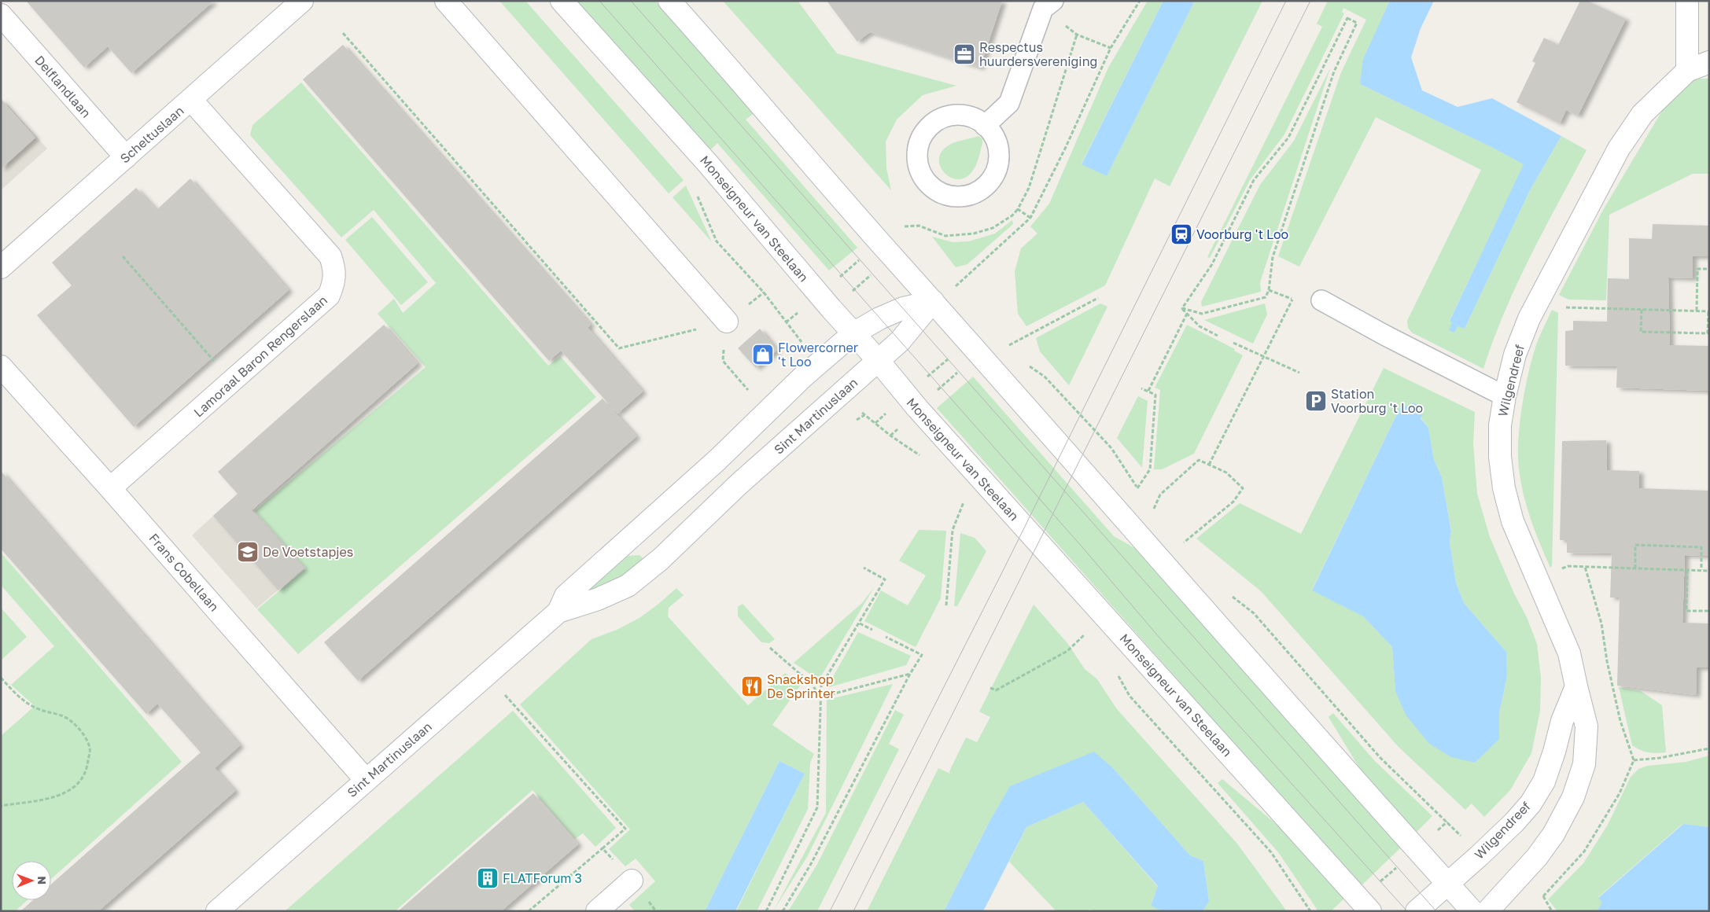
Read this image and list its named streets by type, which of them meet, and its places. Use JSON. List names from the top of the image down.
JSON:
{
  "streets": {
    "street": [
      "Delflandlaan",
      "Scheltuslaan",
      "Monseigneur van Steelaan",
      "Lamoraal Baron Rengerslaan",
      "Wilgendreef",
      "Sint Martinuslaan",
      "Frans Cobellaan"
    ]
  },
  "crossings": [
    ["Delflandlaan", "Scheltuslaan"],
    ["Scheltuslaan", "Lamoraal Baron Rengerslaan"],
    ["Monseigneur van Steelaan", "Sint Martinuslaan"],
    ["Lamoraal Baron Rengerslaan", "Frans Cobellaan"],
    ["Sint Martinuslaan", "Frans Cobellaan"]
  ],
  "places": {
    "office": ["Respectus huurdersvereniging"],
    "station": ["Voorburg 't Loo"],
    "shop": ["Flowercorner 't Loo"],
    "parking": ["Station Voorburg 't Loo"],
    "school or university": ["De Voetstapjes"],
    "restaurant": ["Snackshop De Sprinter"],
    "building": ["FLATForum 3"]
  },
  "north": "right"
}
